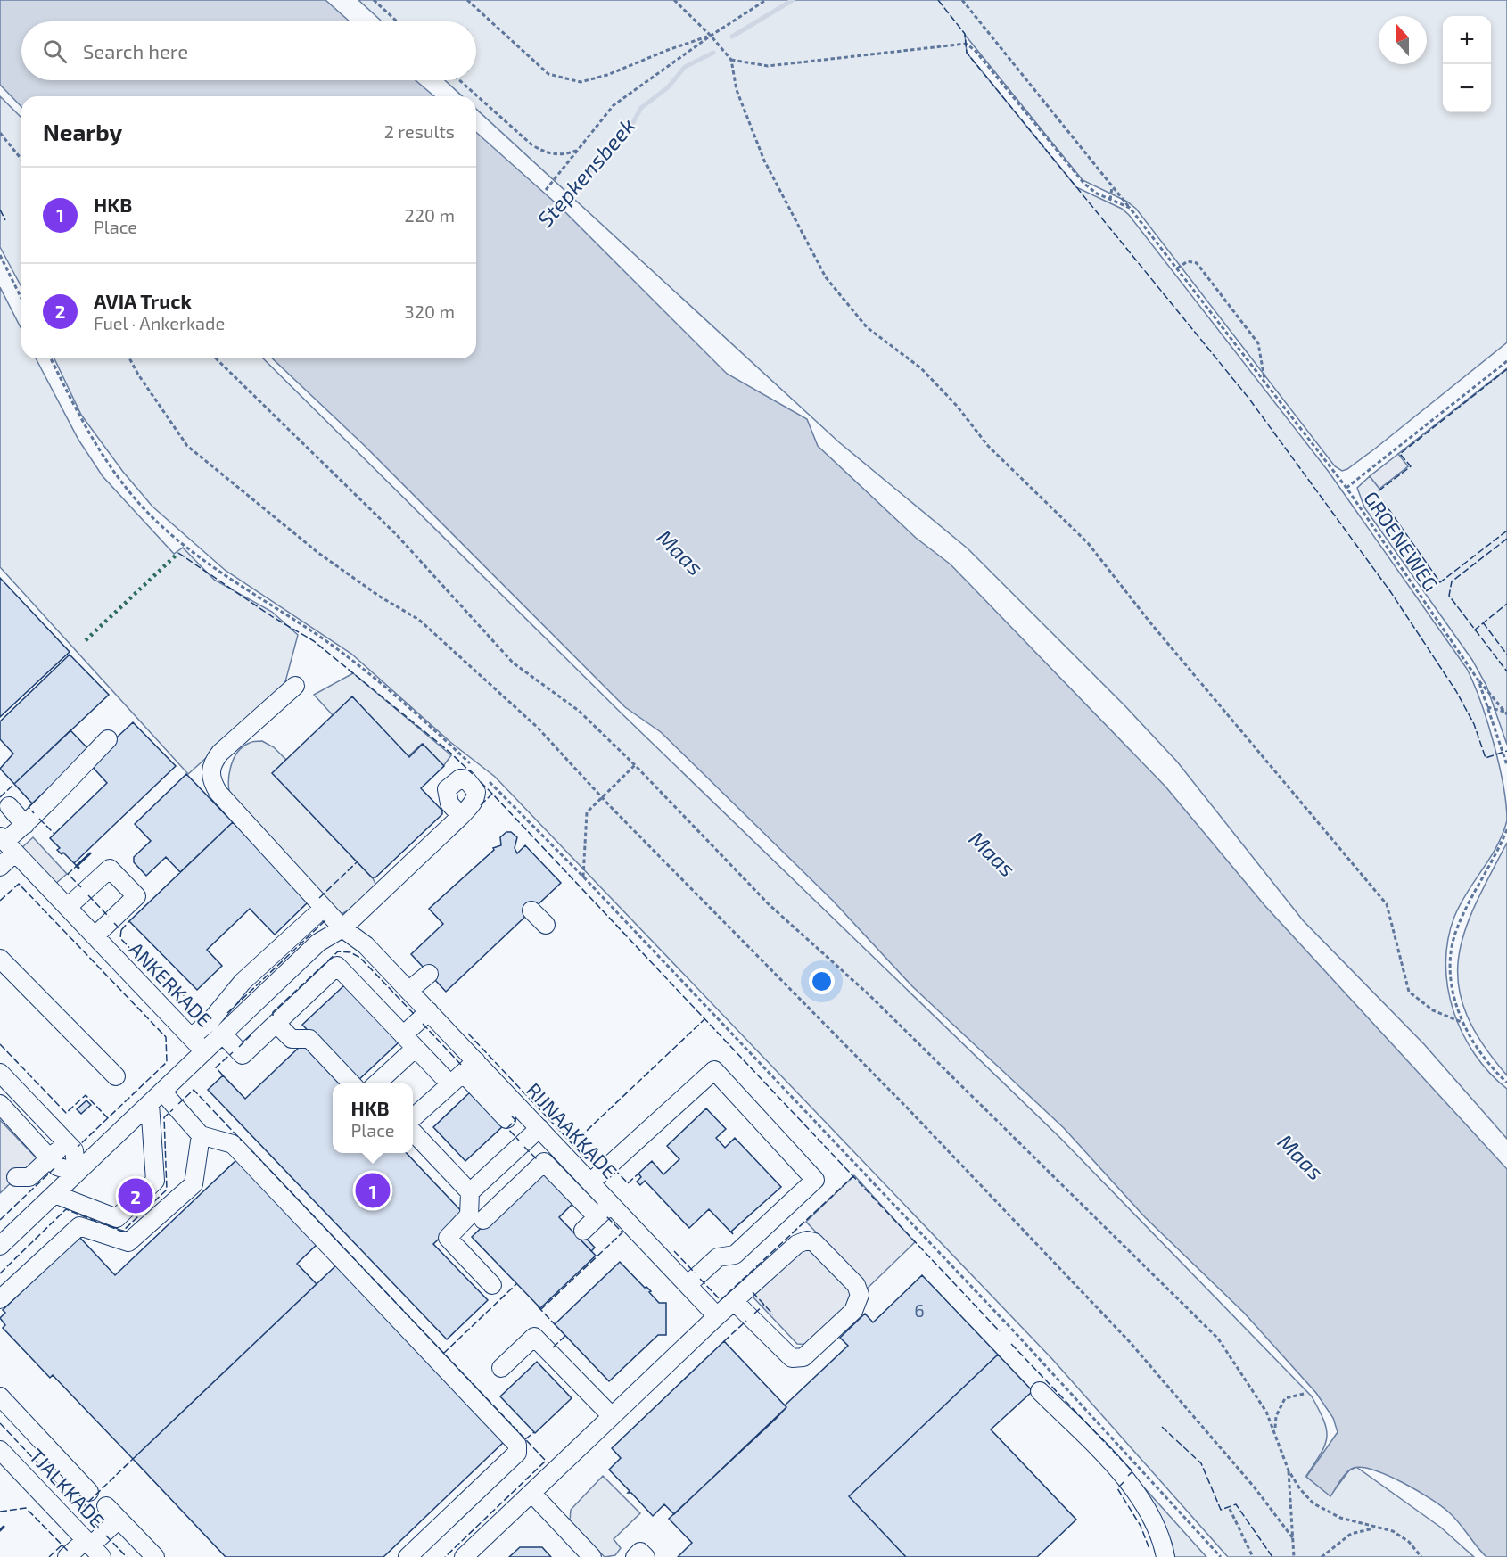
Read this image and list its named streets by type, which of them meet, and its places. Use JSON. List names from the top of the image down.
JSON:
{
  "streets": {
    "street": ["ANKERKADE", "RIJNAAKKADE", "TJALKKADE"],
    "path": ["GROENEWEG"]
  },
  "water": ["Stepkensbeek", "Maas"],
  "house_numbers": ["6"],
  "north": "top",
  "page": {
    "map_buttons": ["+", "−"],
    "search": "Search here",
    "heading": ["Nearby", "2 results"],
    "list": [
      {
        "mark": "1",
        "name": "HKB",
        "note": "Place",
        "value": "220 m"
      },
      {
        "mark": "2",
        "name": "AVIA Truck",
        "note": "Fuel · Ankerkade",
        "value": "320 m"
      }
    ],
    "popup": ["HKB", "Place"],
    "pins": ["1", "2"]
  }
}
